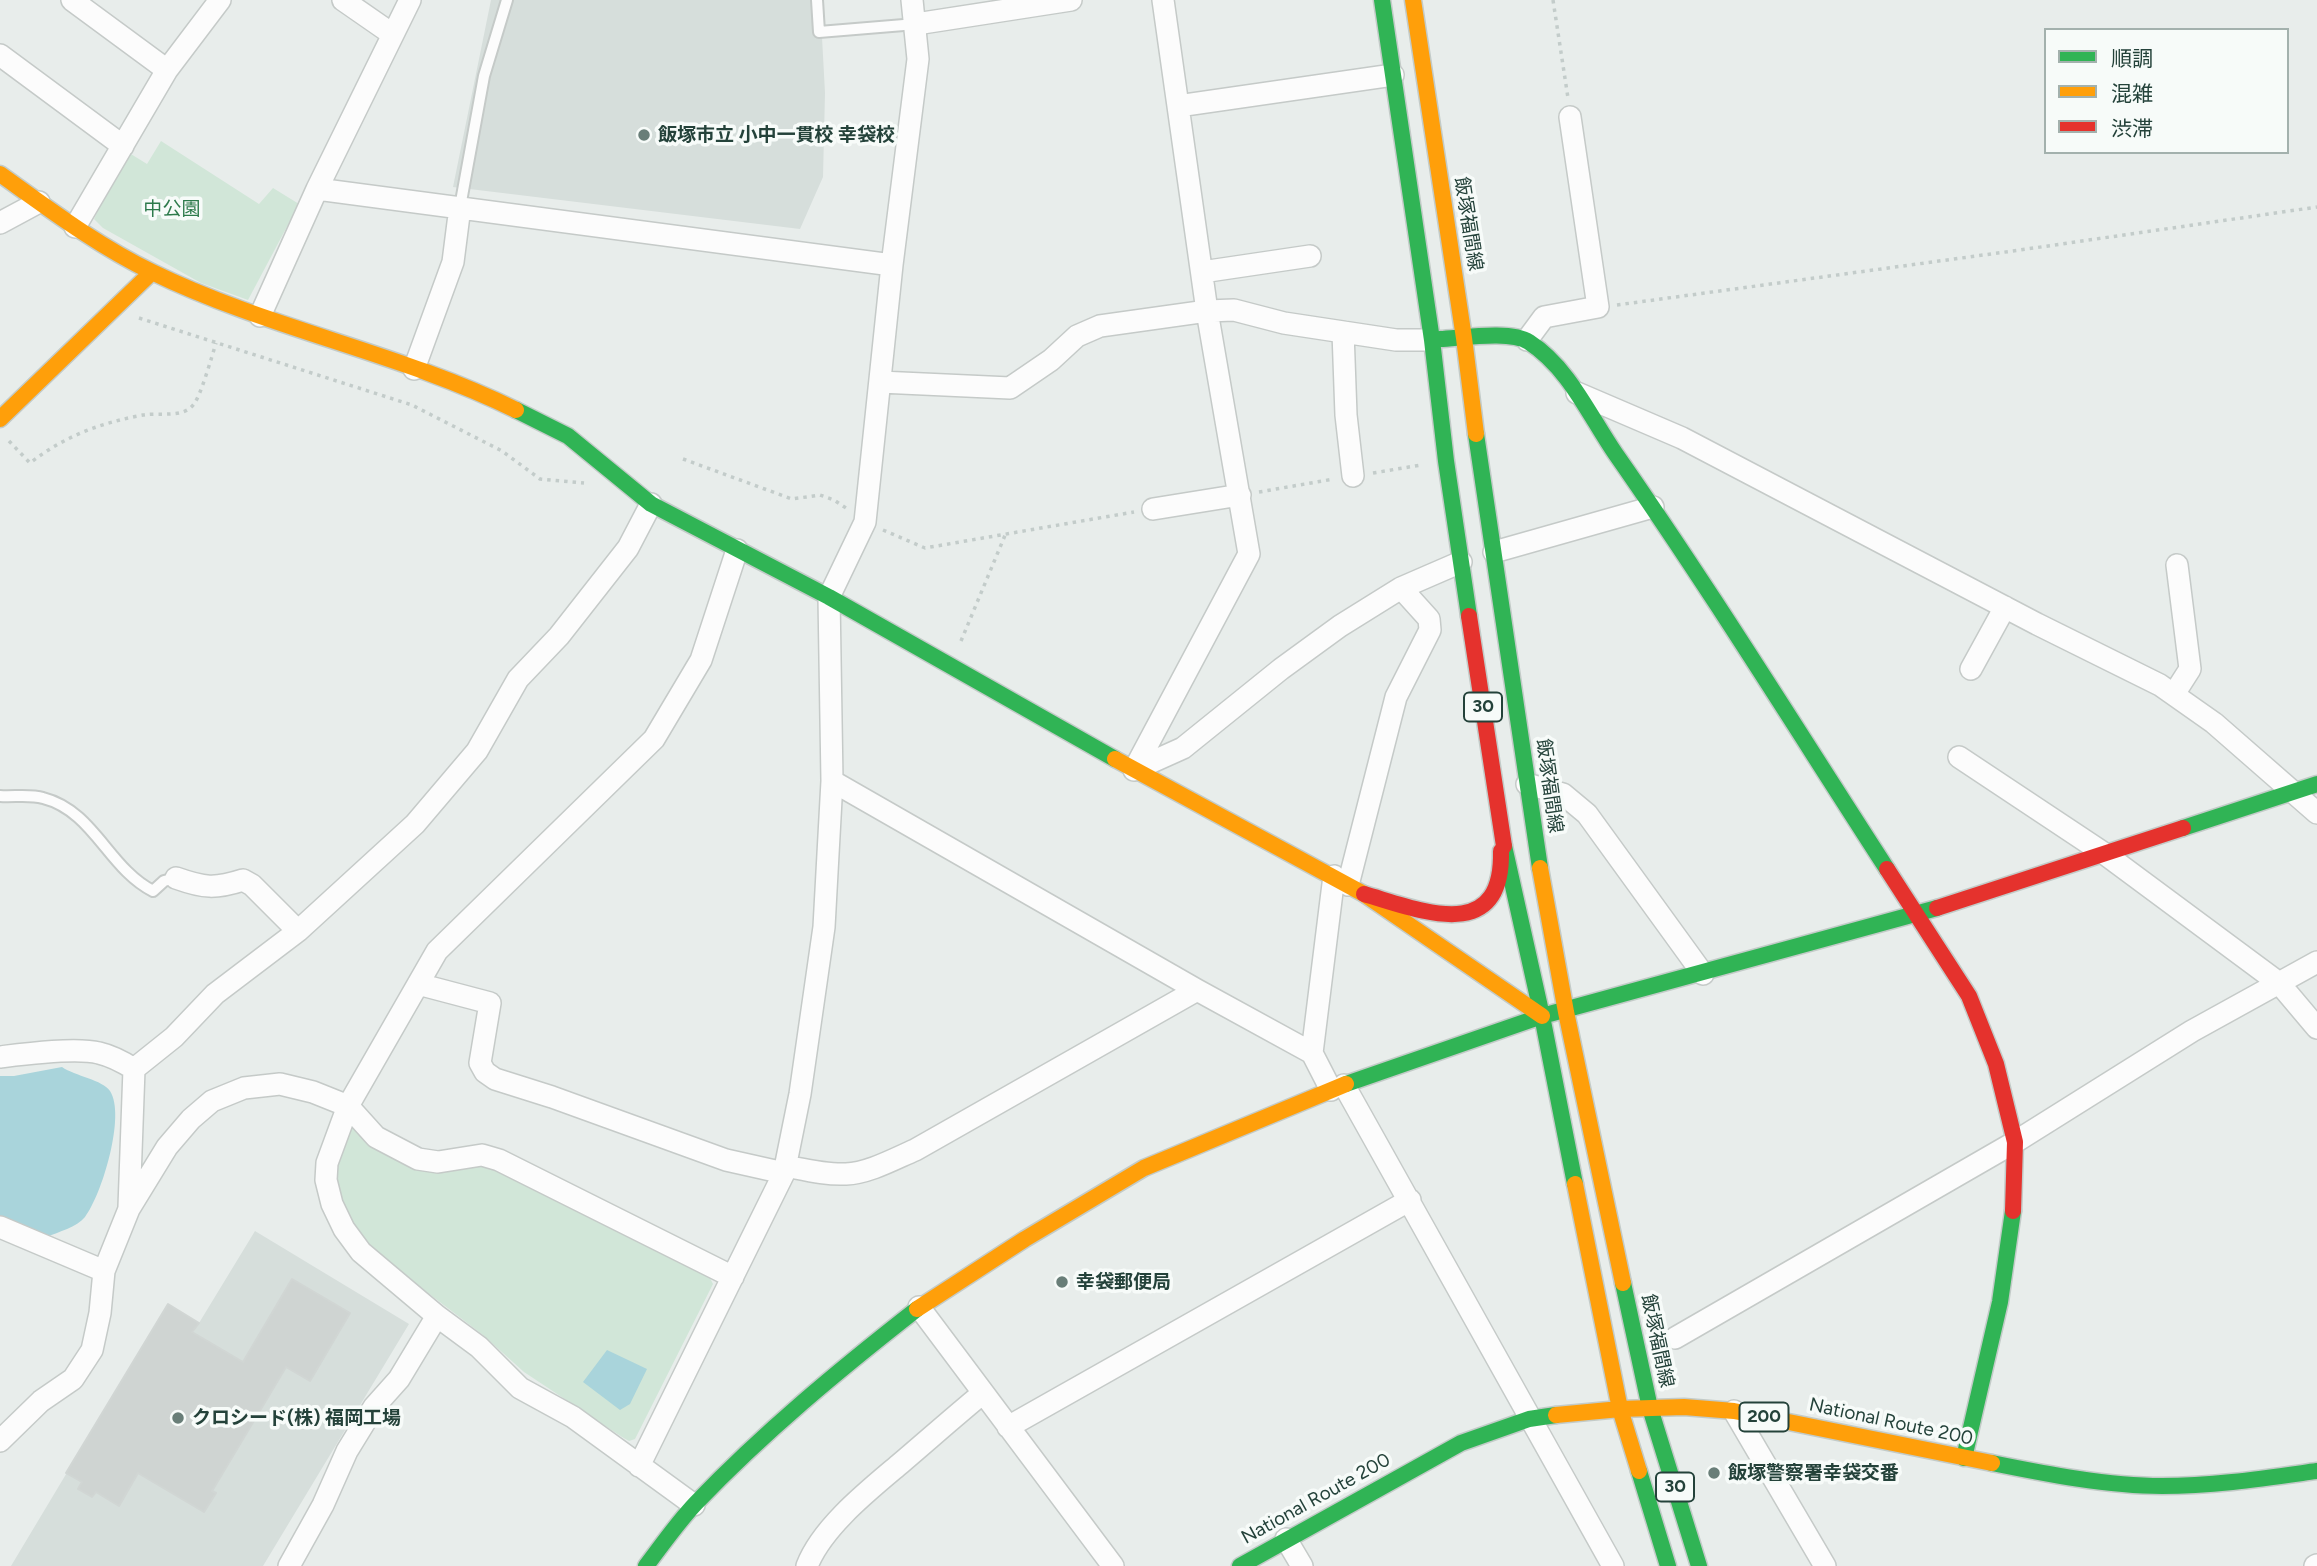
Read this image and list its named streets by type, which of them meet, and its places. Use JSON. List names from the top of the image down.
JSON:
{
  "streets": {
    "main road": [
      "飯塚福間線",
      "30",
      "200",
      "National Route 200"
    ]
  },
  "crossings": [
    ["飯塚福間線", "National Route 200"],
    ["30", "National Route 200"]
  ],
  "parks": ["中公園"],
  "places": [
    "飯塚市立 小中一貫校 幸袋校",
    "幸袋郵便局",
    "クロシード(株) 福岡工場",
    "飯塚警察署幸袋交番"
  ],
  "legend": ["順調", "混雑", "渋滞"]
}
